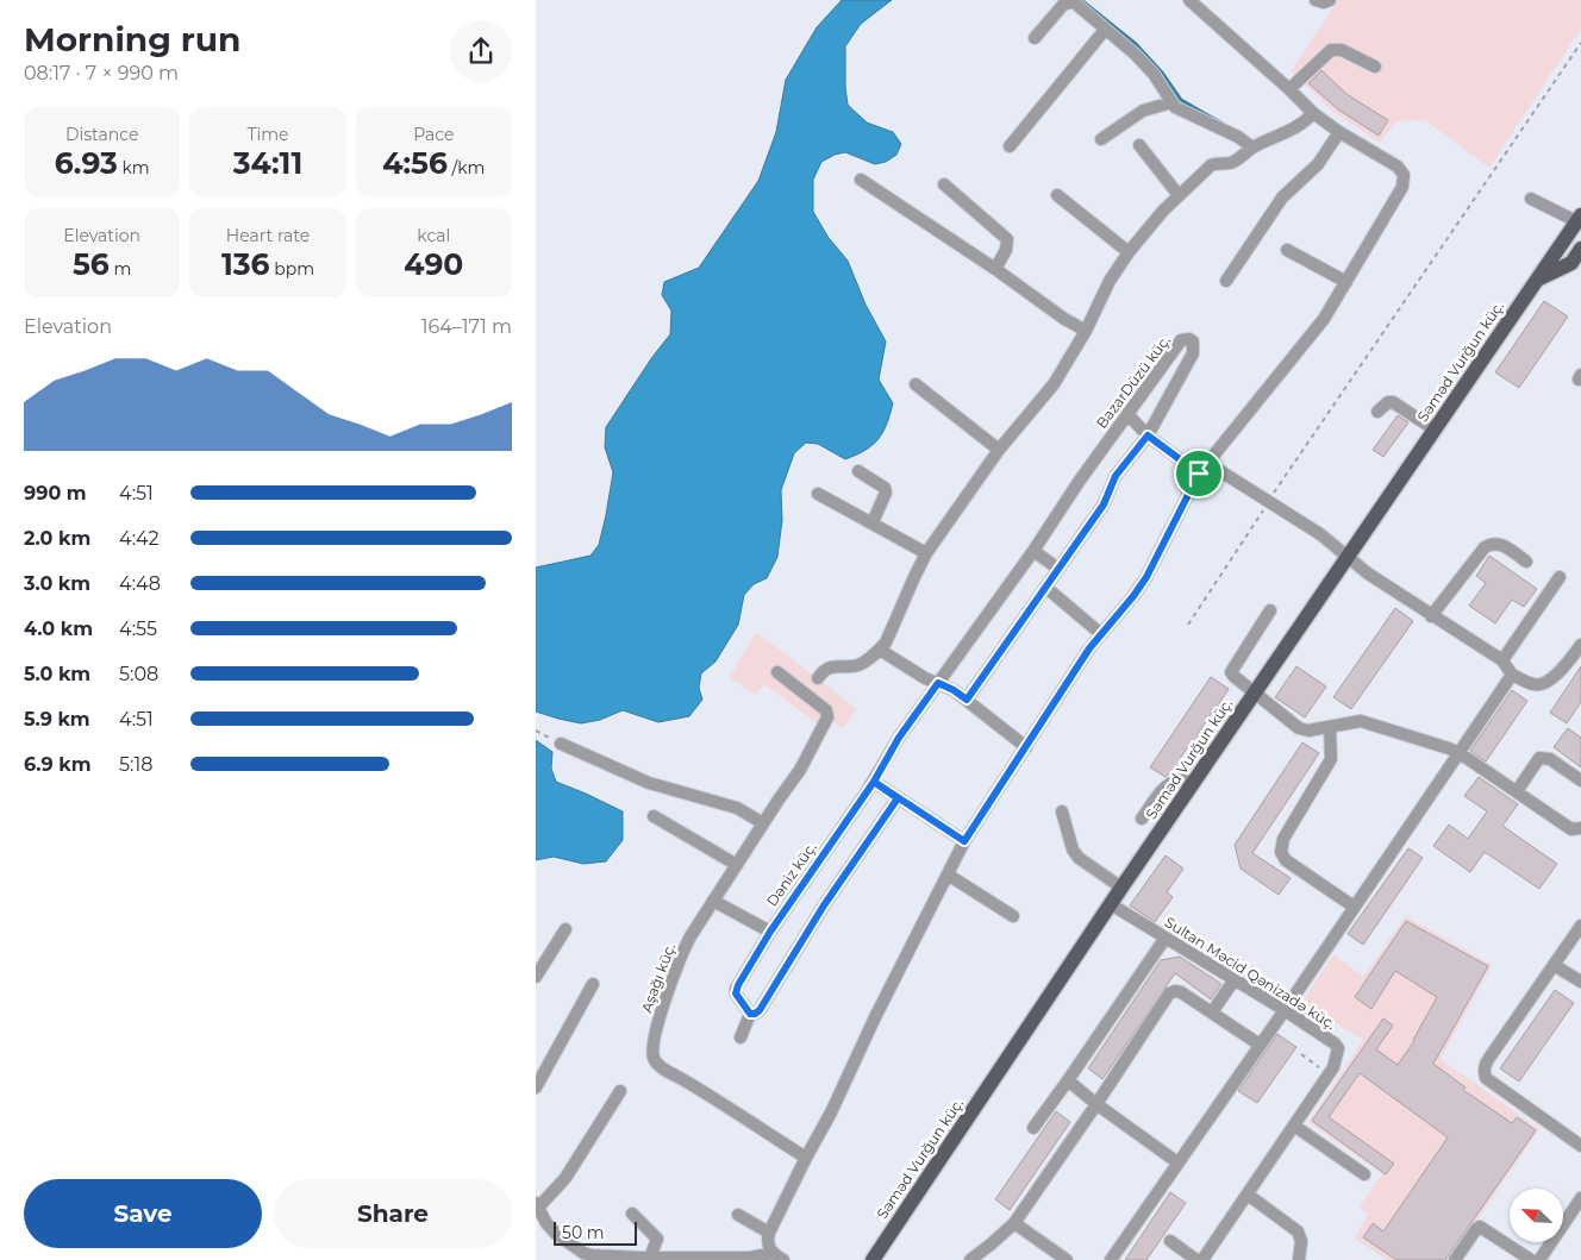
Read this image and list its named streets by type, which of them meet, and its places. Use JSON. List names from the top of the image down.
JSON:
{
  "streets": {
    "main road": ["Səməd Vurğun küç."],
    "street": [
      "BazarDüzü küç.",
      "Dəniz küç.",
      "Sultan Məcid Qənizadə küç.",
      "Aşağı küç."
    ]
  },
  "crossings": [
    ["Səməd Vurğun küç.", "Sultan Məcid Qənizadə küç."],
    ["BazarDüzü küç.", "Dəniz küç."]
  ],
  "scale_bar": "50 m",
  "north": "top left",
  "page": {
    "heading": ["Morning run", "08:17 · 7 × 990 m"],
    "stats": [
      ["Distance", "6.93 km"],
      ["Time", "34:11"],
      ["Pace", "4:56 /km"],
      ["Elevation", "56 m"],
      ["Heart rate", "136 bpm"],
      ["kcal", "490"]
    ],
    "chart": ["Elevation", "164–171 m"],
    "list": [
      {
        "name": "990 m",
        "note": "4:51"
      },
      {
        "name": "2.0 km",
        "note": "4:42"
      },
      {
        "name": "3.0 km",
        "note": "4:48"
      },
      {
        "name": "4.0 km",
        "note": "4:55"
      },
      {
        "name": "5.0 km",
        "note": "5:08"
      },
      {
        "name": "5.9 km",
        "note": "4:51"
      },
      {
        "name": "6.9 km",
        "note": "5:18"
      }
    ],
    "buttons": ["Save", "Share"],
    "scale": "50 m"
  }
}
